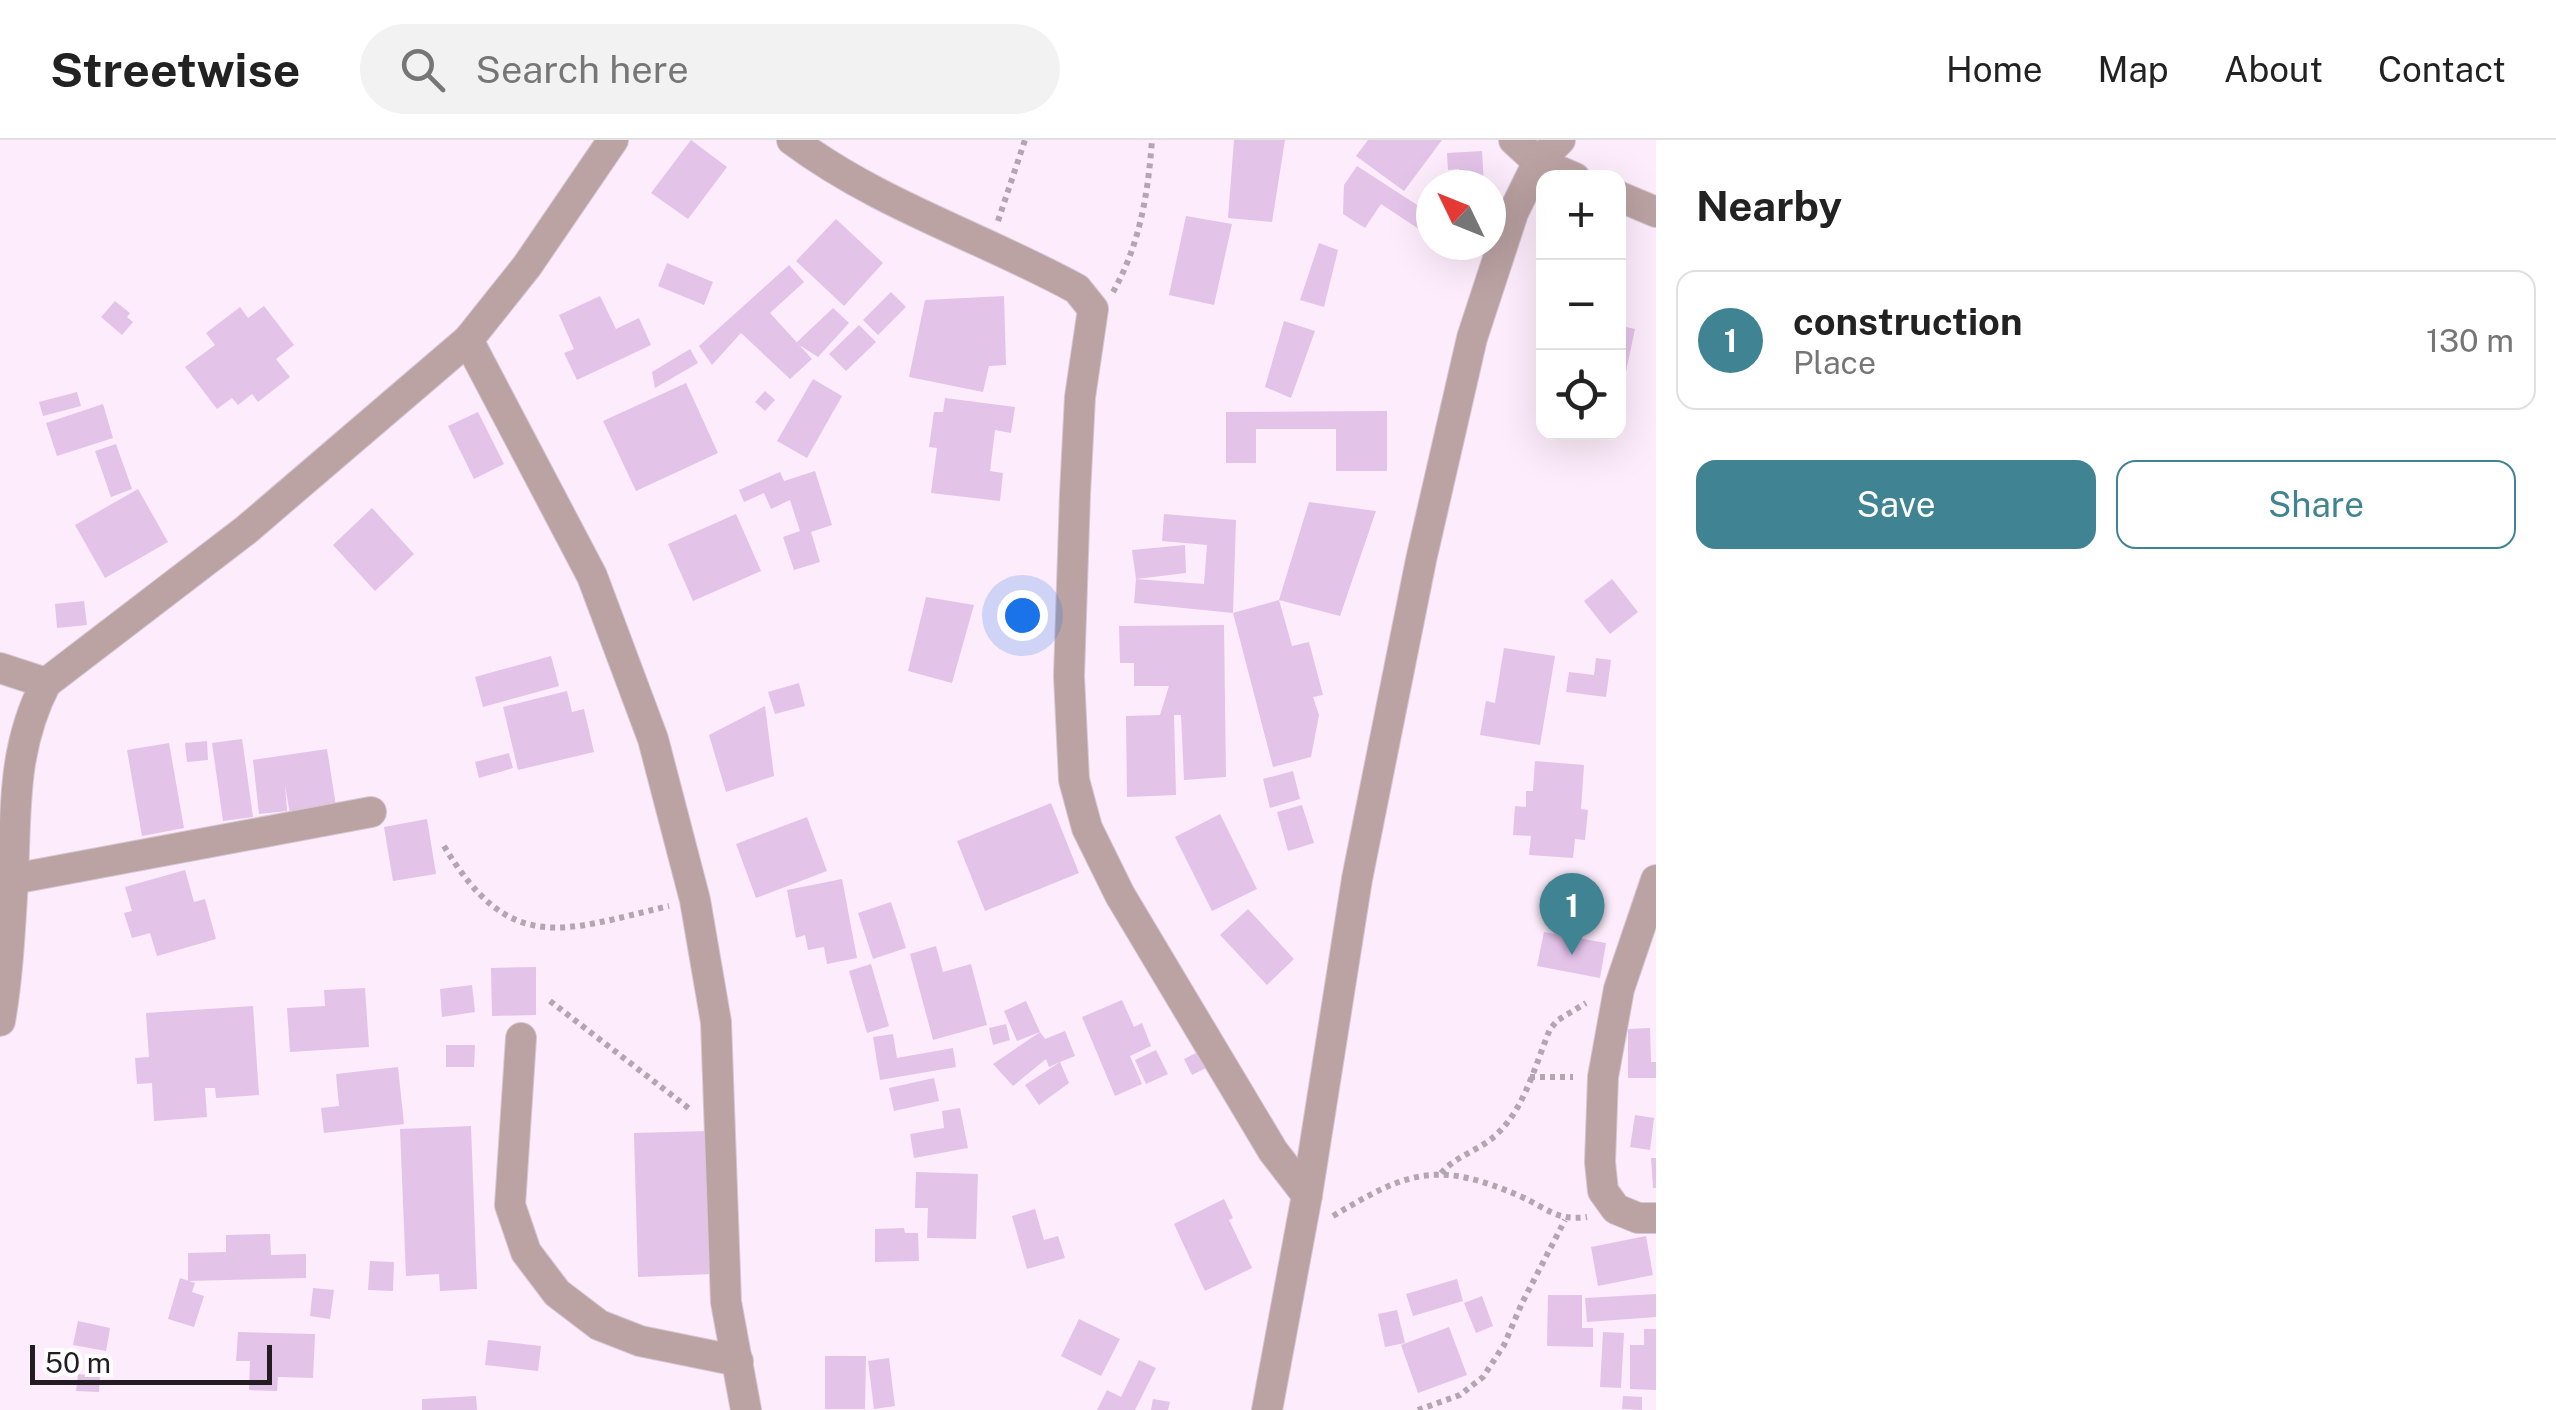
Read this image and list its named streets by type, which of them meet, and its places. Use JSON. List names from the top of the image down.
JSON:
{
  "scale_bar": "50 m",
  "north": "top left",
  "page": {
    "header": "Streetwise",
    "search": "Search here",
    "nav": [
      "Home",
      "Map",
      "About",
      "Contact"
    ],
    "heading": "Nearby",
    "map_buttons": ["+", "−"],
    "list": [
      {
        "mark": "1",
        "name": "construction",
        "note": "Place",
        "value": "130 m"
      }
    ],
    "buttons": ["Save", "Share"],
    "pins": "1",
    "scale": "50 m"
  }
}
